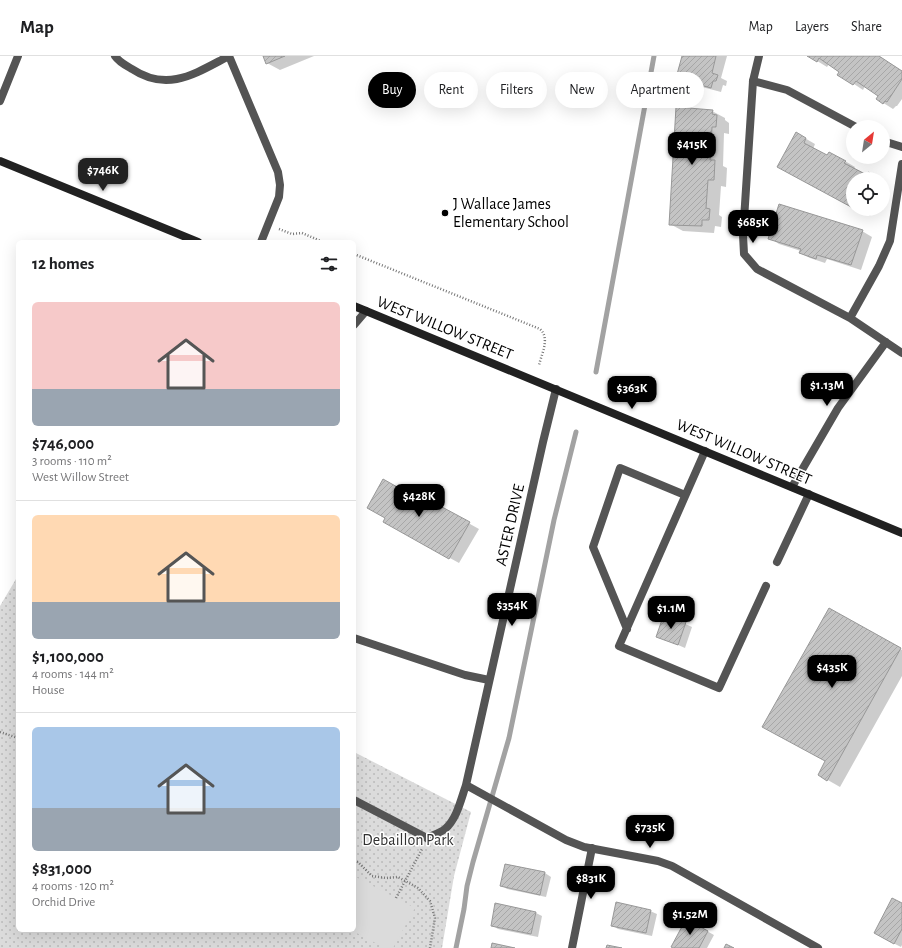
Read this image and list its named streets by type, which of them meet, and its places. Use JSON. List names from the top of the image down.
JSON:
{
  "streets": {
    "main road": ["WEST WILLOW STREET"],
    "street": ["ASTER DRIVE"]
  },
  "crossings": [
    ["WEST WILLOW STREET", "ASTER DRIVE"]
  ],
  "parks": ["Debaillon Park"],
  "places": ["J Wallace James Elementary School"],
  "north": "top right",
  "page": {
    "header": "Map",
    "nav": ["Map", "Layers", "Share"],
    "chip": [
      "Buy",
      "Rent",
      "Filters",
      "New",
      "Apartment"
    ],
    "price": [
      "$415K",
      "$746K",
      "$685K",
      "$1.13M",
      "$363K",
      "$428K",
      "$354K",
      "$1.1M",
      "$435K",
      "$735K",
      "$831K",
      "$1.52M"
    ],
    "heading": "12 homes",
    "list": [
      {
        "name": "$746,000",
        "note": "3 rooms · 110 m² · West Willow Street"
      },
      {
        "name": "$1,100,000",
        "note": "4 rooms · 144 m² · House"
      },
      {
        "name": "$831,000",
        "note": "4 rooms · 120 m² · Orchid Drive"
      }
    ]
  }
}
